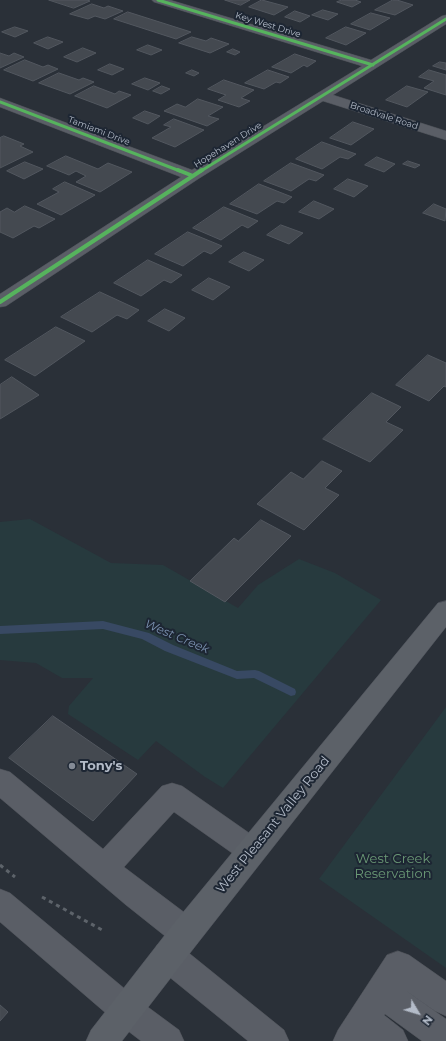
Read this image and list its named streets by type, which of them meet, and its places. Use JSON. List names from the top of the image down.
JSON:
{
  "streets": {
    "main road": ["West Pleasant Valley Road"],
    "street": [
      "Key West Drive",
      "Broadvale Road",
      "Tamiami Drive",
      "Hopehaven Drive"
    ]
  },
  "crossings": [
    ["Key West Drive", "Hopehaven Drive"],
    ["Broadvale Road", "Hopehaven Drive"],
    ["Tamiami Drive", "Hopehaven Drive"]
  ],
  "water": ["West Creek"],
  "parks": ["West Creek Reservation"],
  "places": ["Tony's"],
  "north": "bottom right"
}
